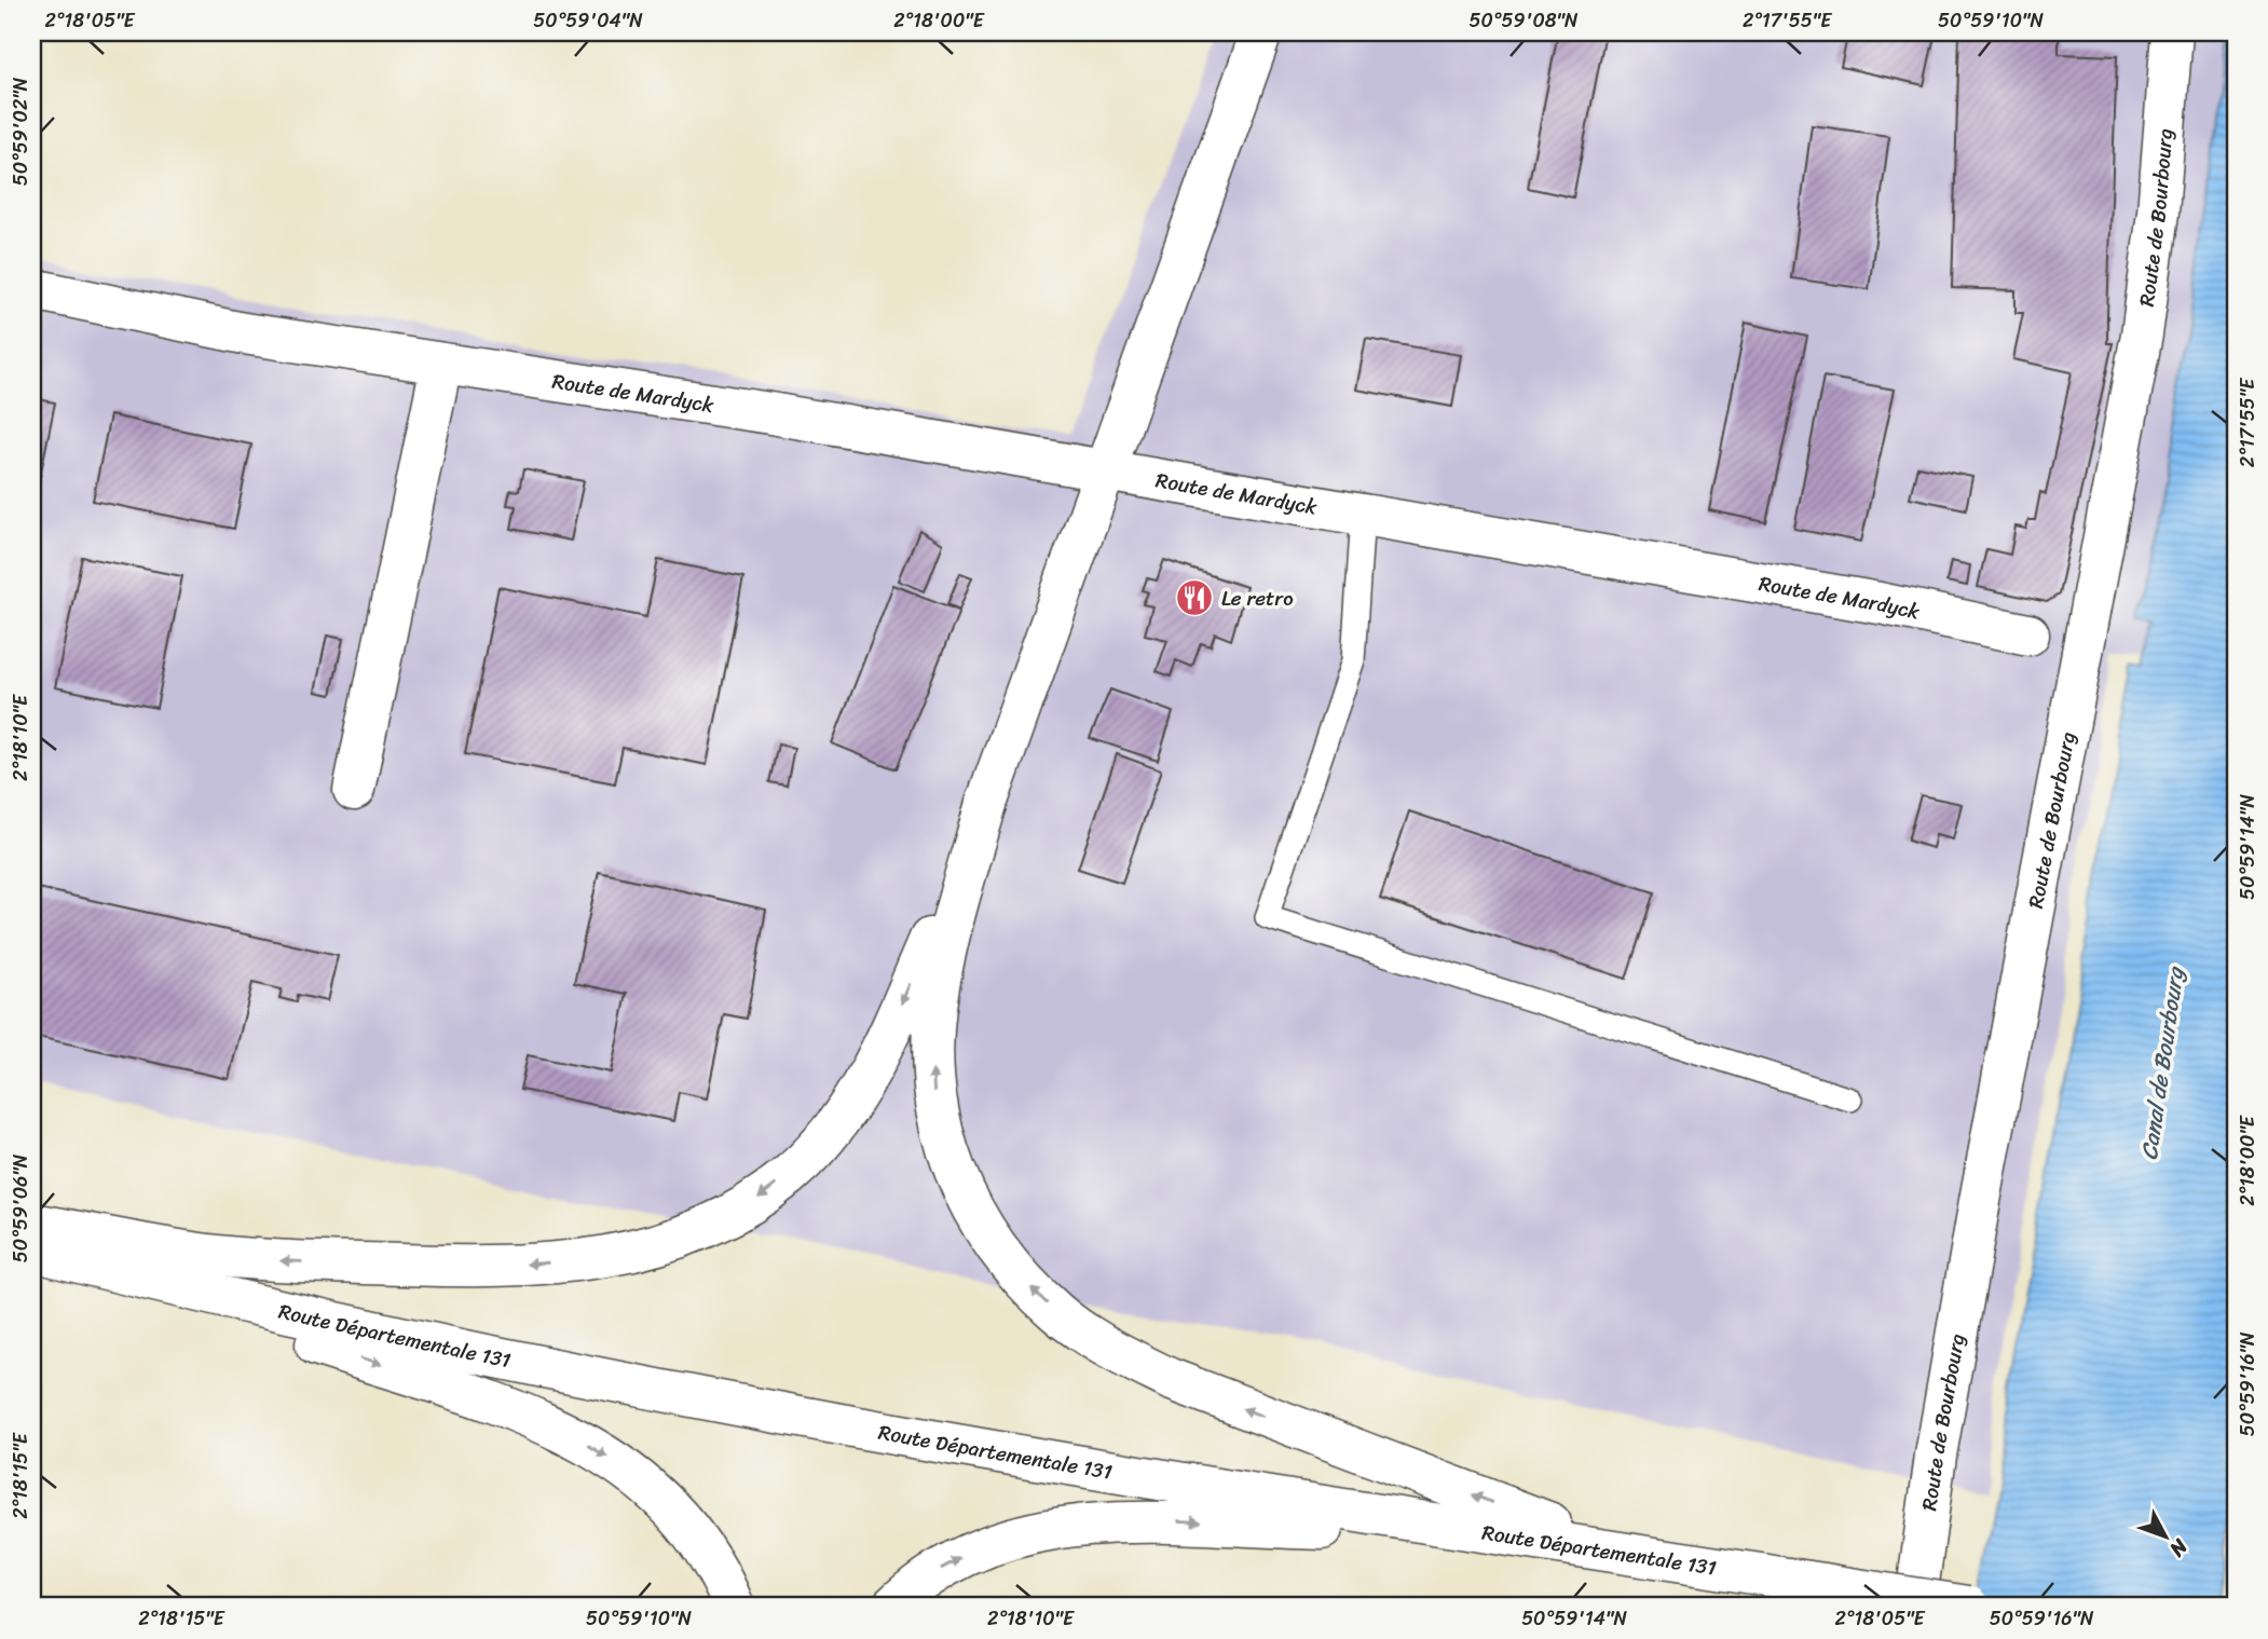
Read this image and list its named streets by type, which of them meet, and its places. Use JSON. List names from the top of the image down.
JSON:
{
  "streets": {
    "main road": ["Route de Bourbourg", "Route de Mardyck", "Route Départementale 131"]
  },
  "water": ["Canal de Bourbourg"],
  "places": {
    "restaurant": ["Le retro"]
  },
  "north": "bottom right",
  "coordinates": [
    "2°18'05\"E",
    "50°59'04\"N",
    "2°18'00\"E",
    "50°59'08\"N",
    "2°17'55\"E",
    "50°59'10\"N",
    "50°59'02\"N",
    "2°18'10\"E",
    "50°59'14\"N",
    "50°59'06\"N",
    "50°59'16\"N",
    "2°18'15\"E"
  ]
}
